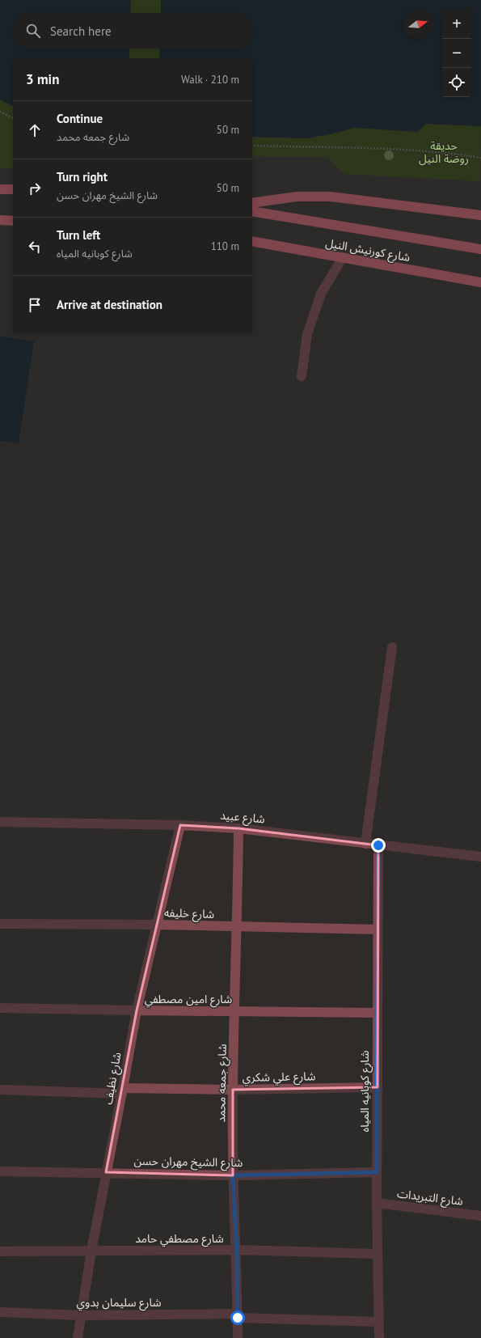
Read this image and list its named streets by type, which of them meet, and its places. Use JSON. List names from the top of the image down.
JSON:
{
  "streets": {
    "highway": ["شارع كورنيش النيل"],
    "street": [
      "شارع عبيد",
      "شارع خليفه",
      "شارع امين مصطفي",
      "شارع علي شكري",
      "شارع نظيف",
      "شارع جمعه محمد",
      "شارع كوبانيه المياه",
      "شارع الشيخ مهران حسن",
      "شارع التبريدات",
      "شارع مصطفي حامد",
      "شارع سليمان بدوي"
    ]
  },
  "crossings": [
    ["شارع عبيد", "شارع نظيف"],
    ["شارع عبيد", "شارع جمعه محمد"],
    ["شارع عبيد", "شارع كوبانيه المياه"],
    ["شارع خليفه", "شارع نظيف"],
    ["شارع خليفه", "شارع جمعه محمد"],
    ["شارع خليفه", "شارع كوبانيه المياه"],
    ["شارع امين مصطفي", "شارع نظيف"],
    ["شارع امين مصطفي", "شارع جمعه محمد"],
    ["شارع امين مصطفي", "شارع كوبانيه المياه"],
    ["شارع علي شكري", "شارع نظيف"],
    ["شارع علي شكري", "شارع جمعه محمد"],
    ["شارع علي شكري", "شارع كوبانيه المياه"],
    ["شارع نظيف", "شارع الشيخ مهران حسن"],
    ["شارع نظيف", "شارع مصطفي حامد"],
    ["شارع نظيف", "شارع سليمان بدوي"],
    ["شارع جمعه محمد", "شارع الشيخ مهران حسن"],
    ["شارع جمعه محمد", "شارع مصطفي حامد"],
    ["شارع جمعه محمد", "شارع سليمان بدوي"],
    ["شارع كوبانيه المياه", "شارع الشيخ مهران حسن"],
    ["شارع كوبانيه المياه", "شارع التبريدات"],
    ["شارع كوبانيه المياه", "شارع مصطفي حامد"],
    ["شارع كوبانيه المياه", "شارع سليمان بدوي"]
  ],
  "parks": ["حديقة روضة النيل"],
  "north": "right",
  "page": {
    "map_buttons": ["+", "−"],
    "search": "Search here",
    "heading": ["3 min", "Walk · 210 m"],
    "list": [
      ["Continue", "شارع جمعه محمد", "50 m"],
      ["Turn right", "شارع الشيخ مهران حسن", "50 m"],
      ["Turn left", "شارع كوبانيه المياه", "110 m"],
      "Arrive at destination"
    ]
  }
}
